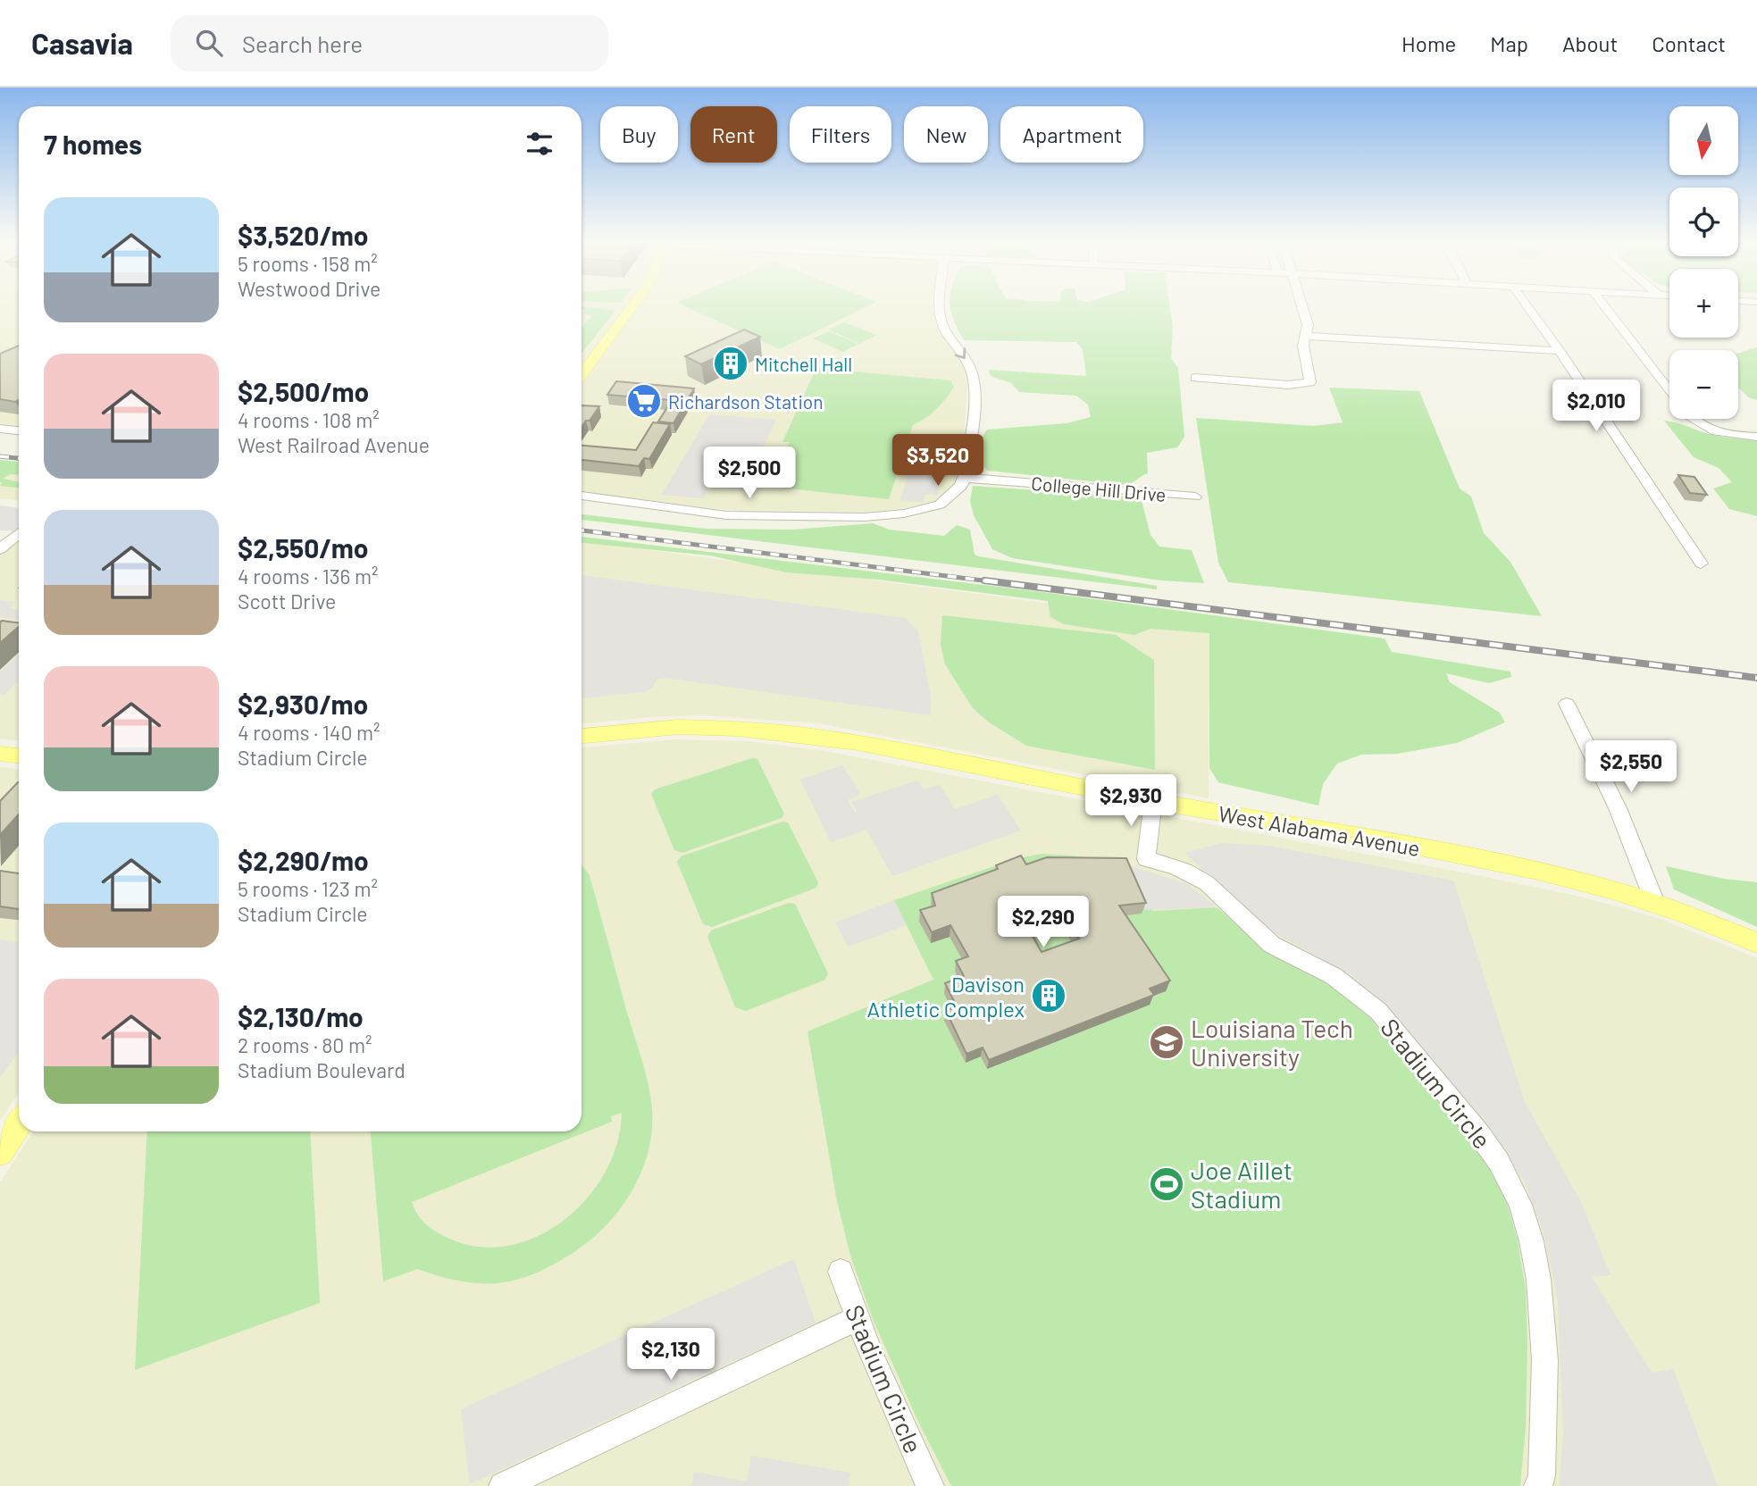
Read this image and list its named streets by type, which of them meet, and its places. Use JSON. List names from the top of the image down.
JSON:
{
  "streets": {
    "main road": ["West Alabama Avenue"],
    "street": ["College Hill Drive", "Stadium Circle"]
  },
  "crossings": [
    ["West Alabama Avenue", "Stadium Circle"]
  ],
  "places": {
    "building": ["Mitchell Hall", "Davison Athletic Complex"],
    "supermarket": ["Richardson Station"],
    "school or university": ["Louisiana Tech University"],
    "sports": ["Joe Aillet Stadium"]
  },
  "north": "bottom",
  "page": {
    "header": "Casavia",
    "search": "Search here",
    "nav": [
      "Home",
      "Map",
      "About",
      "Contact"
    ],
    "map_buttons": ["+", "−"],
    "chip": [
      "Buy",
      "Rent",
      "Filters",
      "New",
      "Apartment"
    ],
    "heading": "7 homes",
    "list": [
      {
        "name": "$3,520/mo",
        "note": "5 rooms · 158 m² · Westwood Drive"
      },
      {
        "name": "$2,500/mo",
        "note": "4 rooms · 108 m² · West Railroad Avenue"
      },
      {
        "name": "$2,550/mo",
        "note": "4 rooms · 136 m² · Scott Drive"
      },
      {
        "name": "$2,930/mo",
        "note": "4 rooms · 140 m² · Stadium Circle"
      },
      {
        "name": "$2,290/mo",
        "note": "5 rooms · 123 m² · Stadium Circle"
      },
      {
        "name": "$2,130/mo",
        "note": "2 rooms · 80 m² · Stadium Boulevard"
      }
    ],
    "price": [
      "$2,010",
      "$3,520",
      "$2,500",
      "$2,550",
      "$2,930",
      "$2,290",
      "$2,130"
    ]
  }
}
